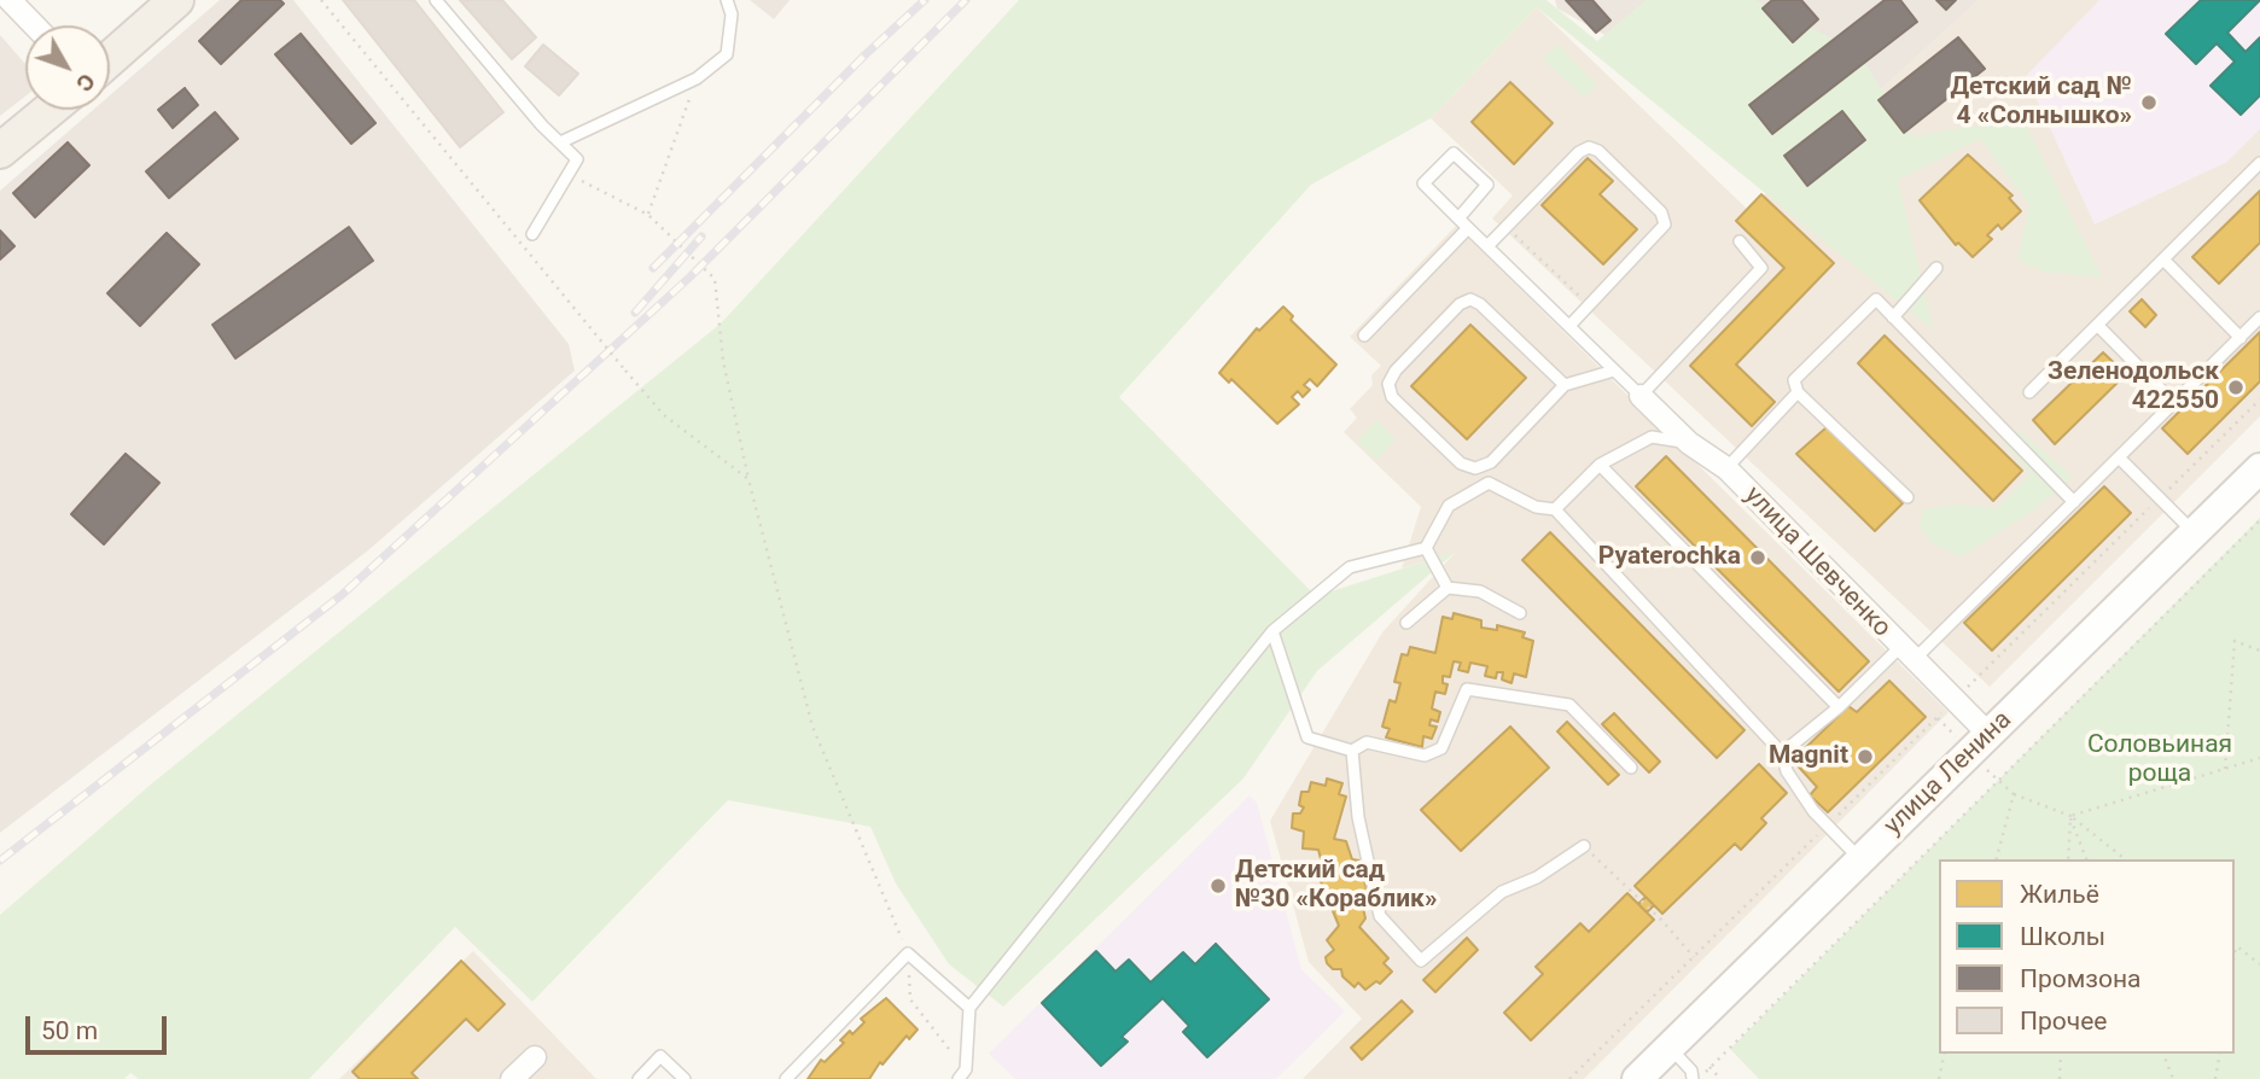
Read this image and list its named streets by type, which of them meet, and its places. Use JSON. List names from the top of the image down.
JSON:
{
  "streets": {
    "main road": ["улица Ленина"],
    "street": ["улица Шевченко"]
  },
  "crossings": [
    ["улица Шевченко", "улица Ленина"]
  ],
  "parks": ["Соловьиная роща"],
  "places": [
    "Детский сад № 4 «Солнышко»",
    "Зеленодольск 422550",
    "Pyaterochka",
    "Magnit",
    "Детский сад №30 «Кораблик»"
  ],
  "legend": [
    "Жильё",
    "Школы",
    "Промзона",
    "Прочее"
  ],
  "scale_bar": "50 m",
  "north": "bottom right"
}
